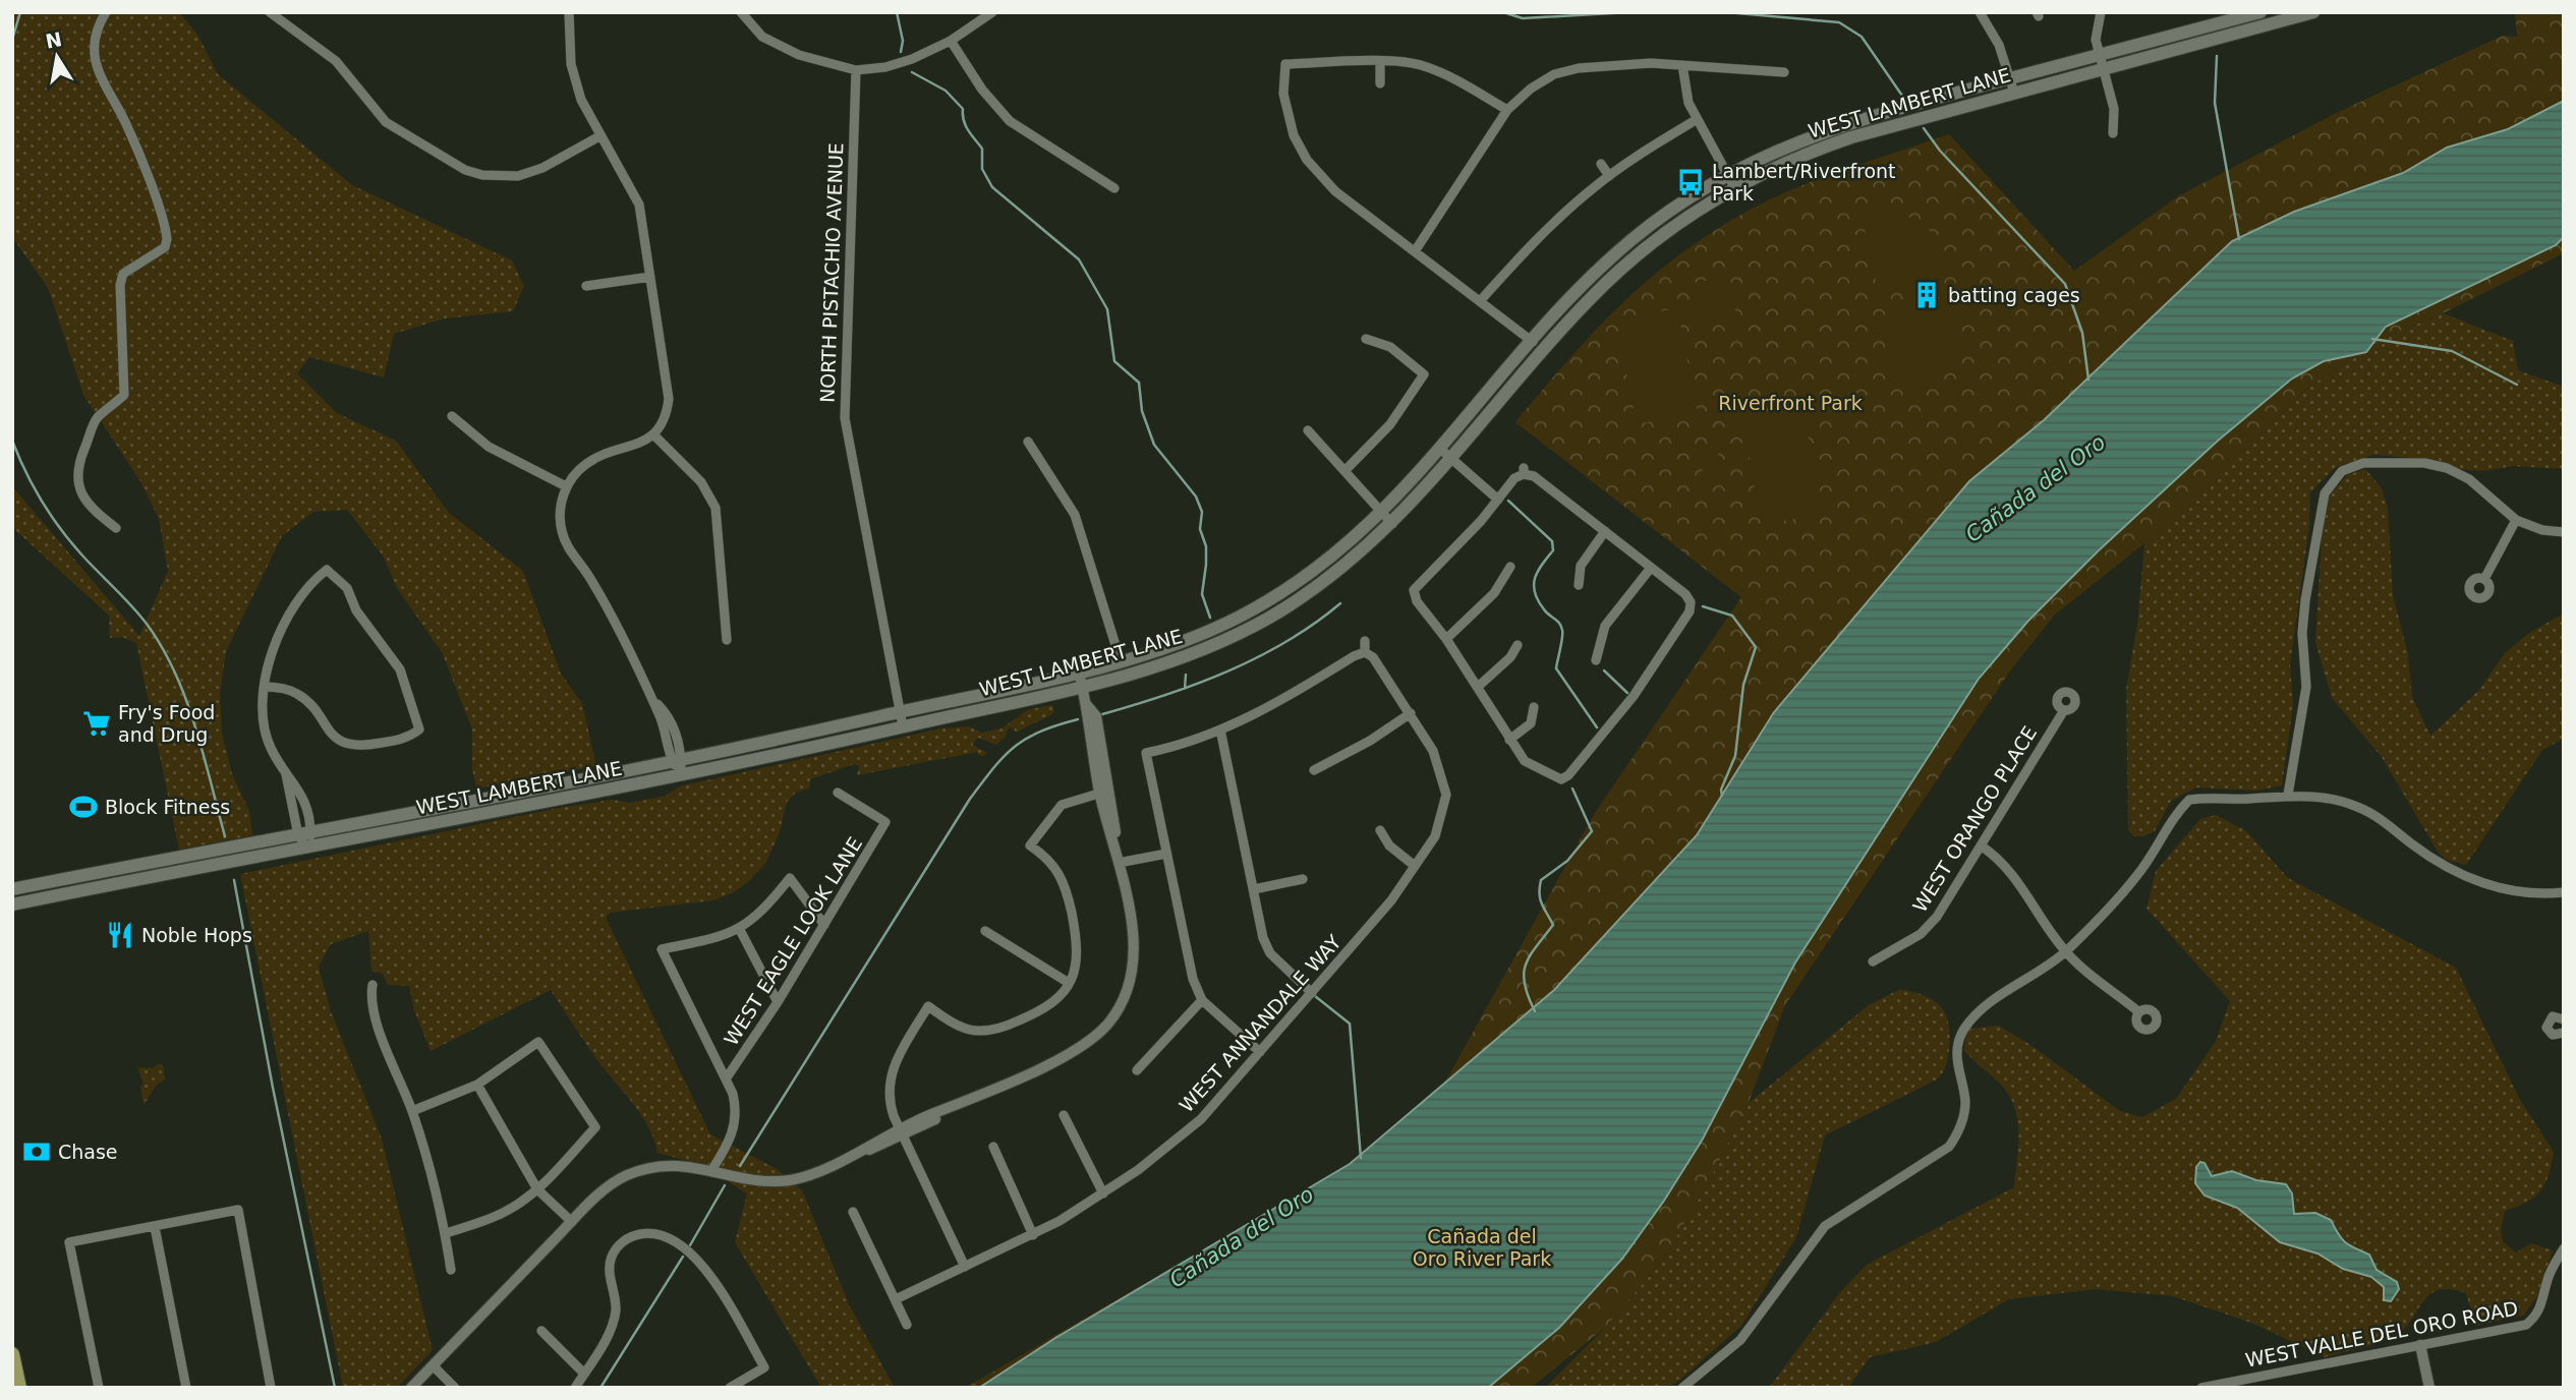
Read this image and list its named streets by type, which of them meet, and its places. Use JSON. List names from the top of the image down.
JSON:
{
  "streets": {
    "main road": ["WEST LAMBERT LANE"],
    "street": [
      "NORTH PISTACHIO AVENUE",
      "WEST ORANGO PLACE",
      "WEST EAGLE LOOK LANE",
      "WEST ANNANDALE WAY",
      "WEST VALLE DEL ORO ROAD"
    ]
  },
  "crossings": [
    ["WEST LAMBERT LANE", "NORTH PISTACHIO AVENUE"]
  ],
  "water": ["Cañada del Oro"],
  "parks": ["Riverfront Park", "Cañada del Oro River Park"],
  "places": {
    "bus stop": ["Lambert/Riverfront Park"],
    "building": ["batting cages"],
    "supermarket": ["Fry's Food and Drug"],
    "sports": ["Block Fitness"],
    "restaurant": ["Noble Hops"],
    "bank": ["Chase"]
  },
  "north": "top"
}
